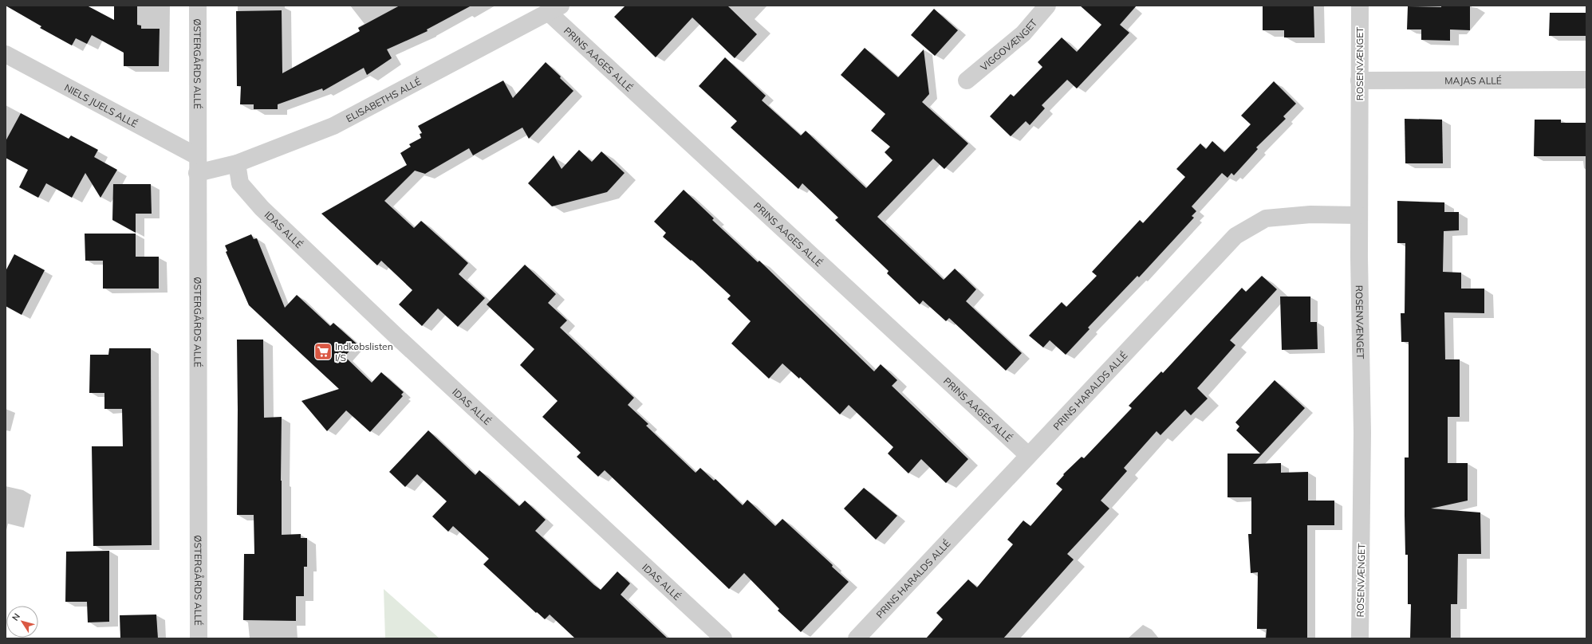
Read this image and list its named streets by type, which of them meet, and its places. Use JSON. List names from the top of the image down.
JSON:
{
  "streets": {
    "street": [
      "VIGGOVÆNGET",
      "PRINS AAGES ALLÉ",
      "ØSTERGÅRDS ALLÉ",
      "ROSENVÆNGET",
      "MAJAS ALLÉ",
      "ELISABETHS ALLÉ",
      "NIELS JUELS ALLÉ",
      "IDAS ALLÉ",
      "PRINS HARALDS ALLÉ"
    ]
  },
  "crossings": [
    ["PRINS AAGES ALLÉ", "ELISABETHS ALLÉ"],
    ["PRINS AAGES ALLÉ", "PRINS HARALDS ALLÉ"],
    ["ØSTERGÅRDS ALLÉ", "ELISABETHS ALLÉ"],
    ["ØSTERGÅRDS ALLÉ", "NIELS JUELS ALLÉ"],
    ["ROSENVÆNGET", "MAJAS ALLÉ"],
    ["ROSENVÆNGET", "PRINS HARALDS ALLÉ"],
    ["ELISABETHS ALLÉ", "NIELS JUELS ALLÉ"],
    ["ELISABETHS ALLÉ", "IDAS ALLÉ"]
  ],
  "places": {
    "supermarket": ["Indkøbslisten I/S"]
  },
  "north": "top left"
}
